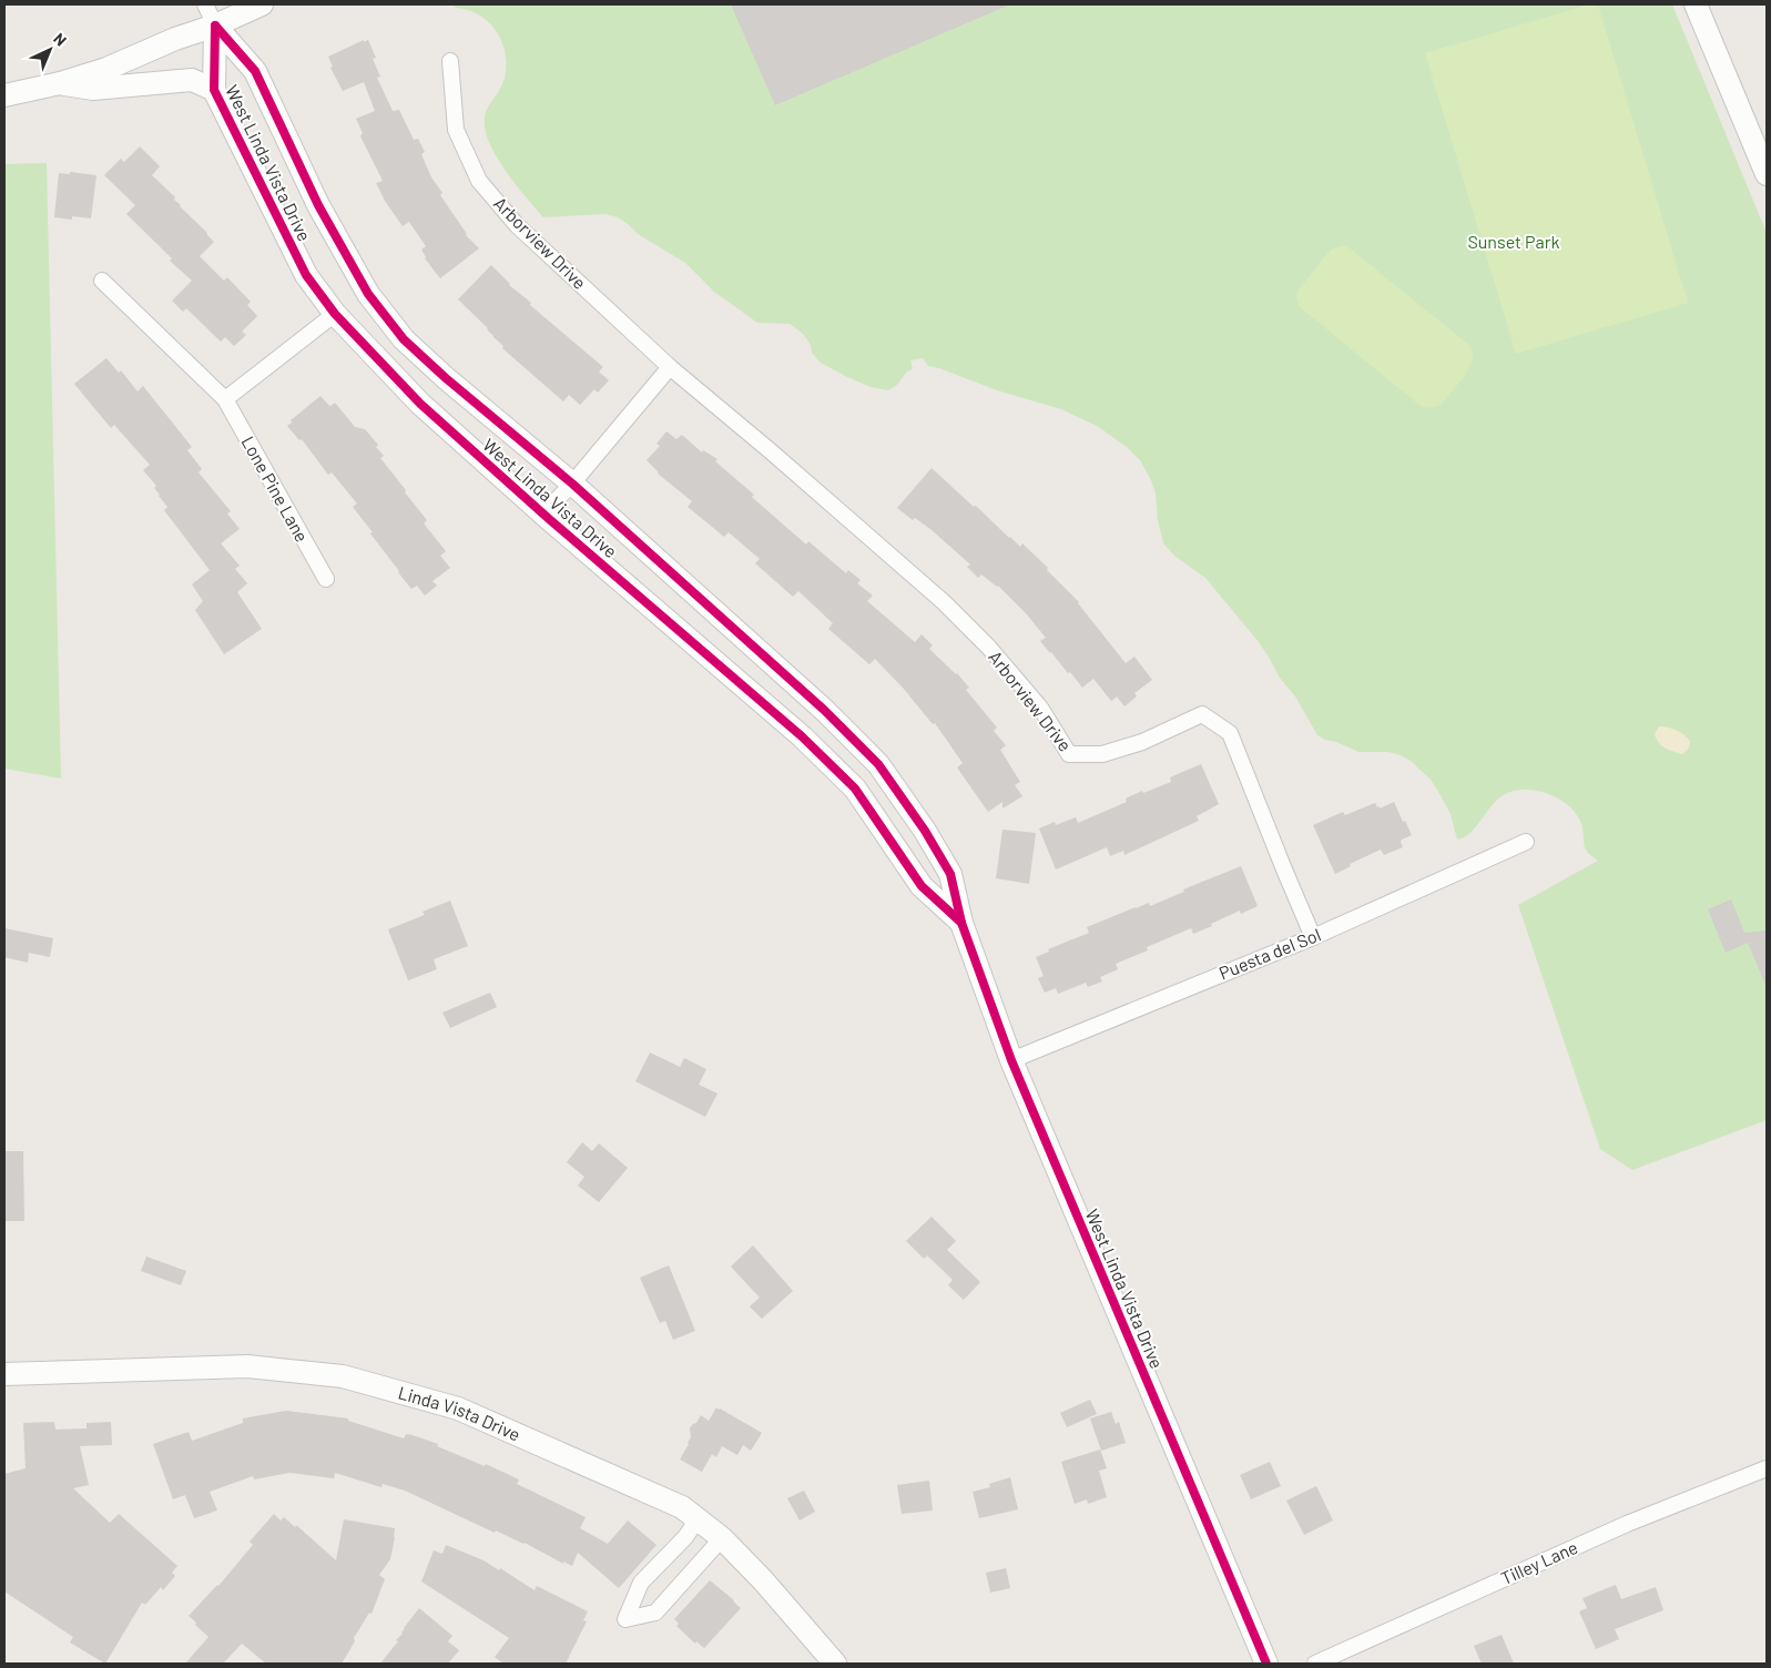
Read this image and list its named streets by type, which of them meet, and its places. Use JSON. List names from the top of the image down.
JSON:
{
  "streets": {
    "main road": ["West Linda Vista Drive", "Linda Vista Drive"],
    "street": [
      "Arborview Drive",
      "Lone Pine Lane",
      "Puesta del Sol",
      "Tilley Lane"
    ]
  },
  "crossings": [
    ["West Linda Vista Drive", "Puesta del Sol"],
    ["Arborview Drive", "Puesta del Sol"]
  ],
  "parks": ["Sunset Park"],
  "north": "top right"
}
